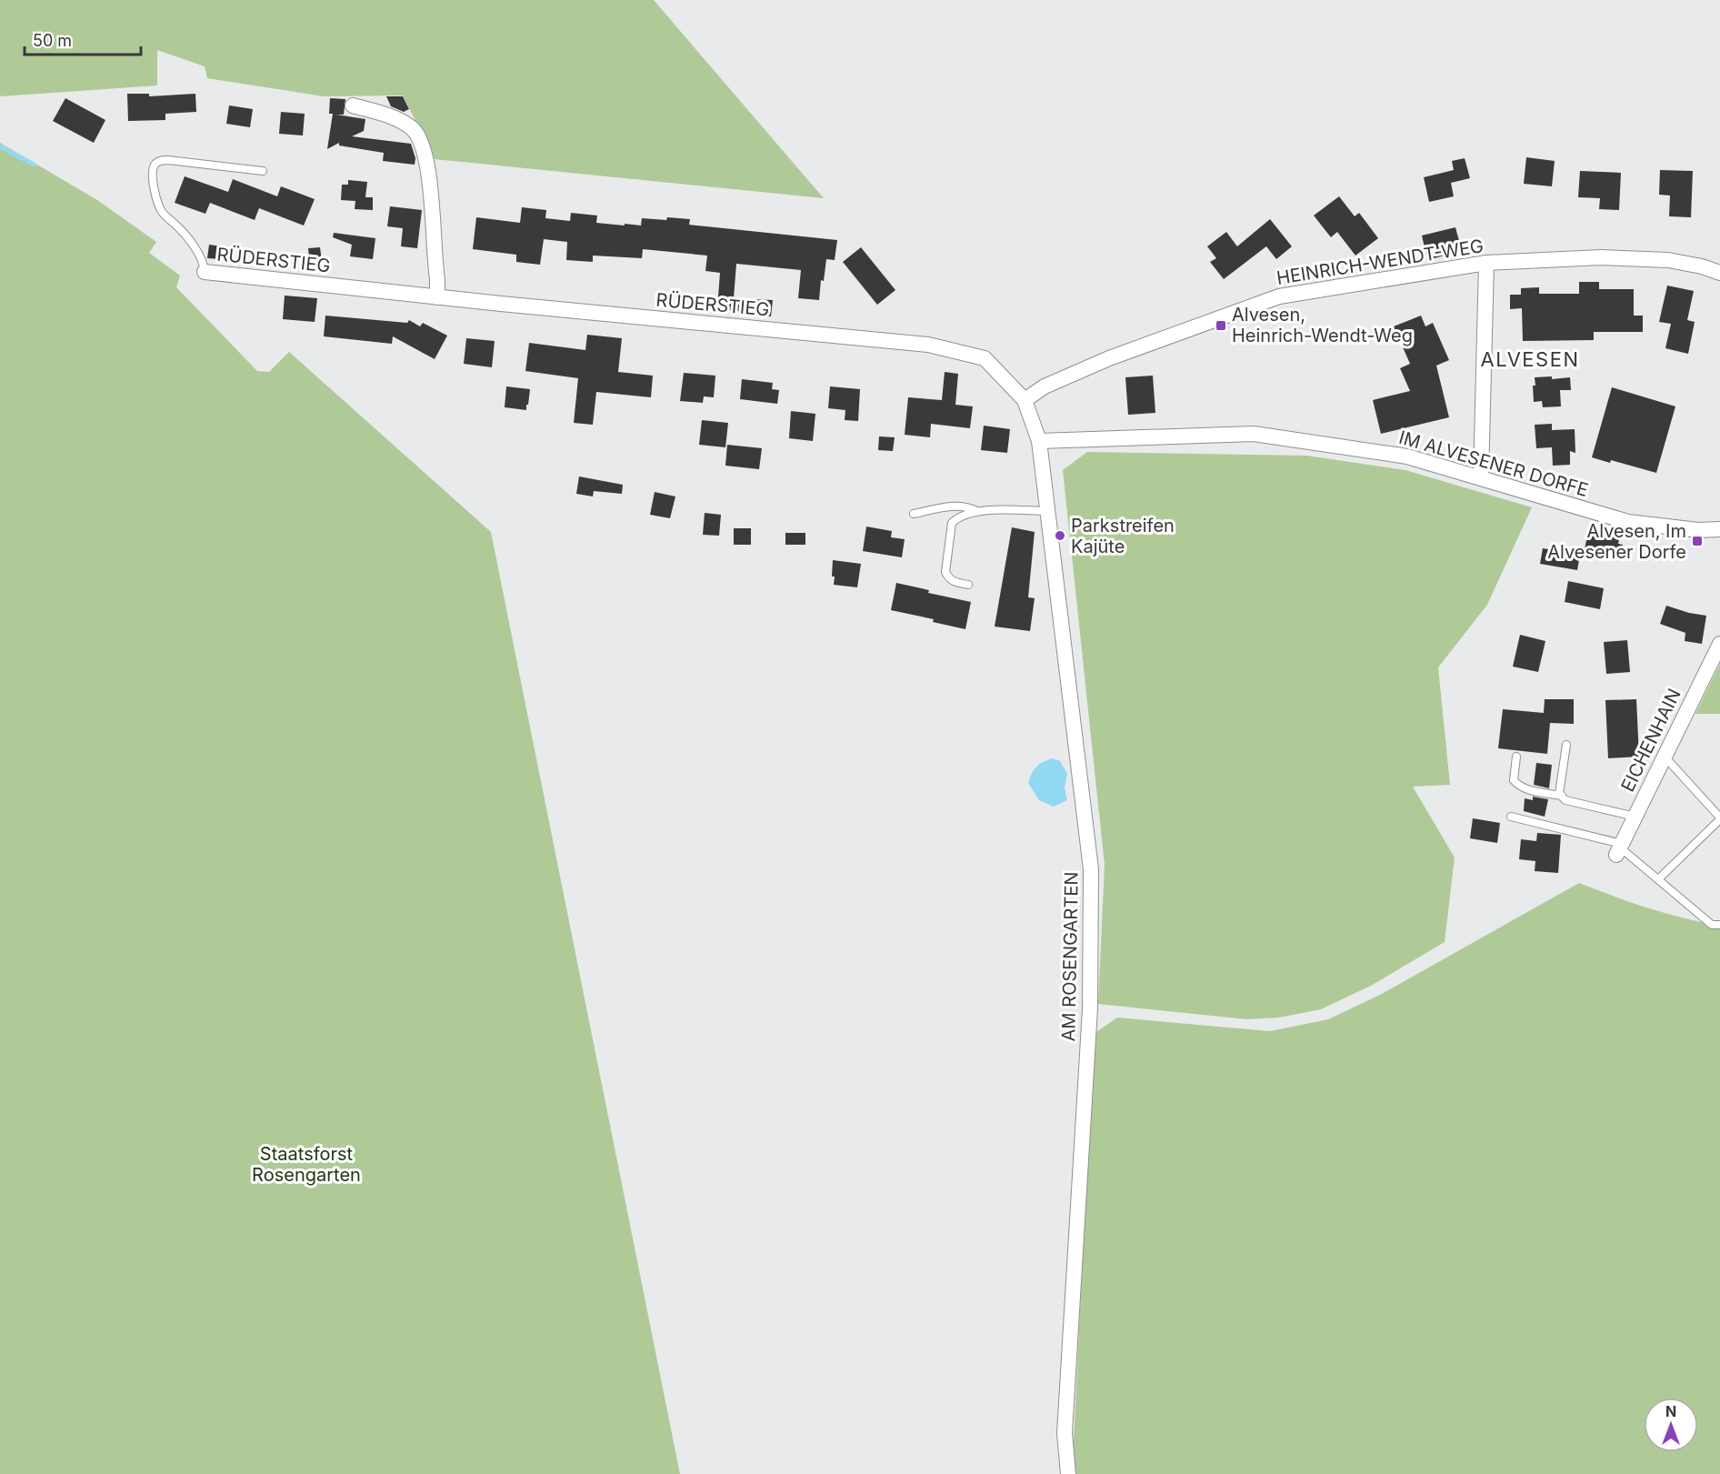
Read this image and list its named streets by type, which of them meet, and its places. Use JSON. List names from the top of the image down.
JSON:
{
  "streets": {
    "street": [
      "RÜDERSTIEG",
      "HEINRICH-WENDT-WEG",
      "IM ALVESENER DORFE",
      "EICHENHAIN",
      "AM ROSENGARTEN"
    ]
  },
  "crossings": [
    ["RÜDERSTIEG", "HEINRICH-WENDT-WEG"],
    ["IM ALVESENER DORFE", "AM ROSENGARTEN"]
  ],
  "districts": ["ALVESEN"],
  "parks": ["Staatsforst Rosengarten"],
  "places": {
    "transit": ["Alvesen, Heinrich-Wendt-Weg", "Alvesen, Im Alvesener Dorfe"],
    "other": ["Parkstreifen Kajüte"]
  },
  "scale_bar": "50 m",
  "north": "top"
}
